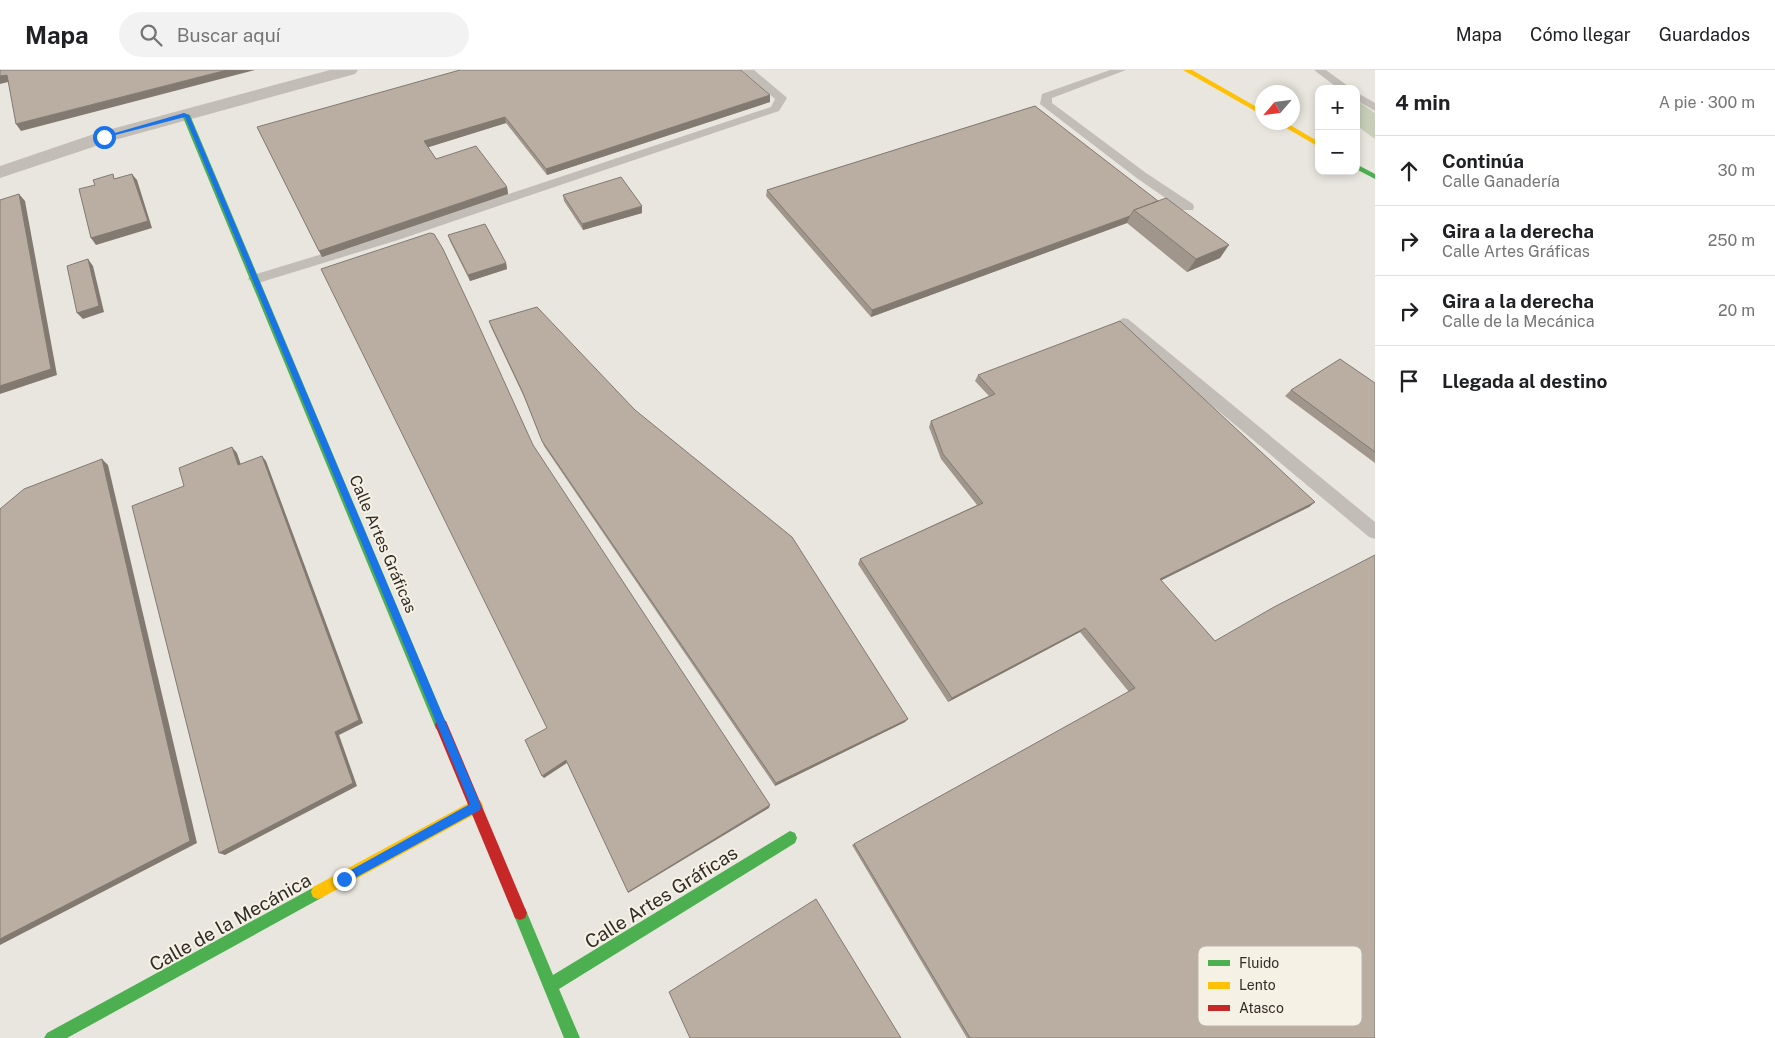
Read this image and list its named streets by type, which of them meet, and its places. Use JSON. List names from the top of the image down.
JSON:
{
  "streets": {
    "street": ["Calle Artes Gráficas", "Calle de la Mecánica"]
  },
  "crossings": [
    ["Calle Artes Gráficas", "Calle de la Mecánica"]
  ],
  "legend": ["Fluido", "Lento", "Atasco"],
  "north": "bottom left",
  "page": {
    "header": "Mapa",
    "search": "Buscar aquí",
    "nav": ["Mapa", "Cómo llegar", "Guardados"],
    "heading": ["4 min", "A pie · 300 m"],
    "map_buttons": ["+", "−"],
    "list": [
      ["Continúa", "Calle Ganadería", "30 m"],
      ["Gira a la derecha", "Calle Artes Gráficas", "250 m"],
      ["Gira a la derecha", "Calle de la Mecánica", "20 m"],
      "Llegada al destino"
    ]
  }
}
